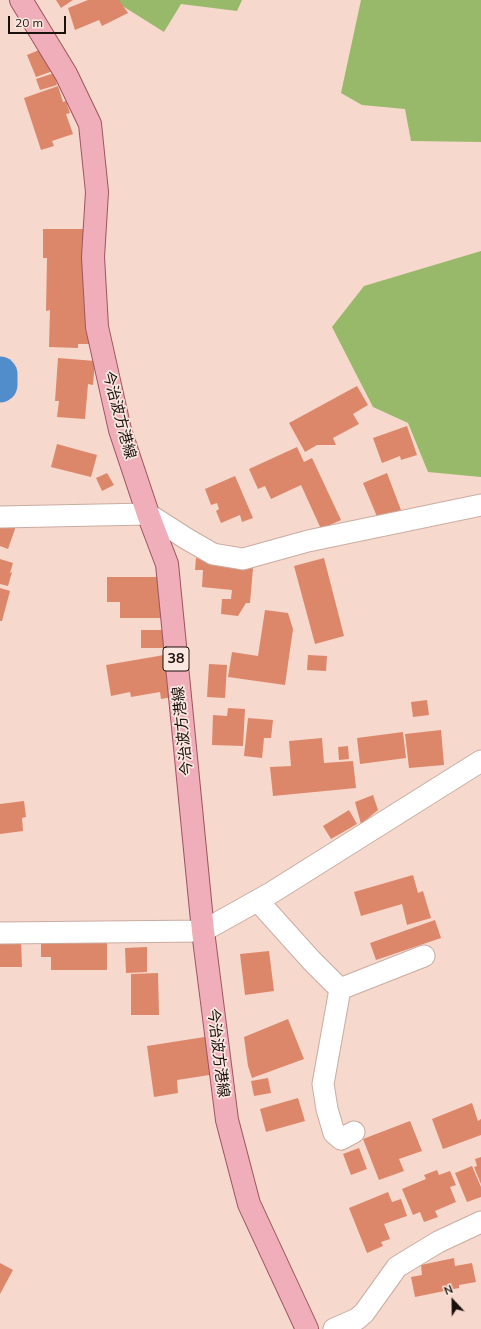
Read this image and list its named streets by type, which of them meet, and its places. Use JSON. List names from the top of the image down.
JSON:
{
  "streets": {
    "main road": ["今治波方港線", "38"]
  },
  "scale_bar": "20 m",
  "north": "top"
}
